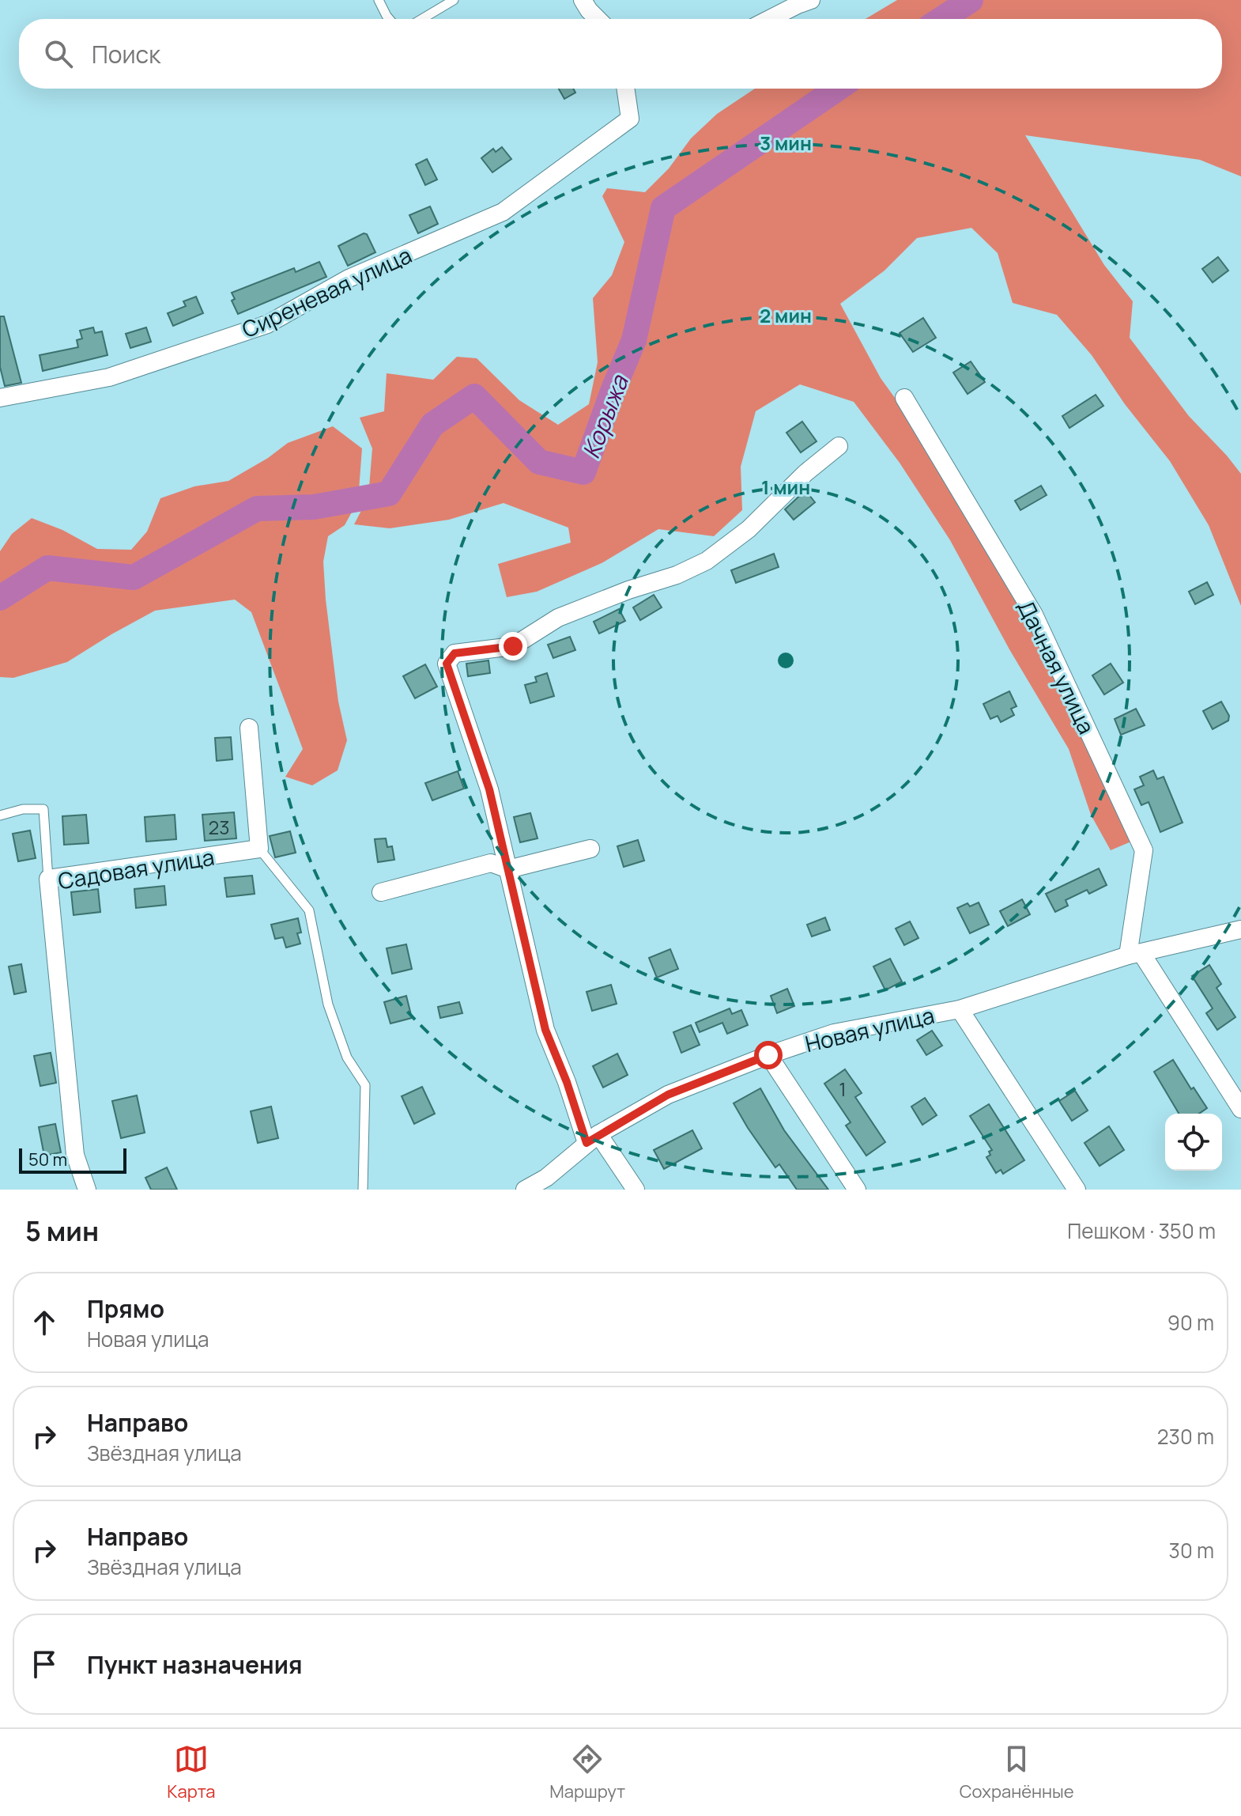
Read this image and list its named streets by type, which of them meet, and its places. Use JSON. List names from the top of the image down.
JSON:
{
  "streets": {
    "street": [
      "Сиреневая улица",
      "Дачная улица",
      "Садовая улица",
      "Новая улица"
    ]
  },
  "crossings": [
    ["Дачная улица", "Новая улица"]
  ],
  "water": ["Корыжа"],
  "house_numbers": ["23", "1"],
  "scale_bar": "50 m",
  "page": {
    "search": "Поиск",
    "scale": "50 m",
    "heading": ["5 мин", "Пешком · 350 m"],
    "list": [
      ["Прямо", "Новая улица", "90 m"],
      ["Направо", "Звёздная улица", "230 m"],
      ["Направо", "Звёздная улица", "30 m"],
      "Пункт назначения"
    ],
    "nav": ["Карта", "Маршрут", "Сохранённые"]
  },
  "rings": ["3 мин", "2 мин", "1 мин"]
}
